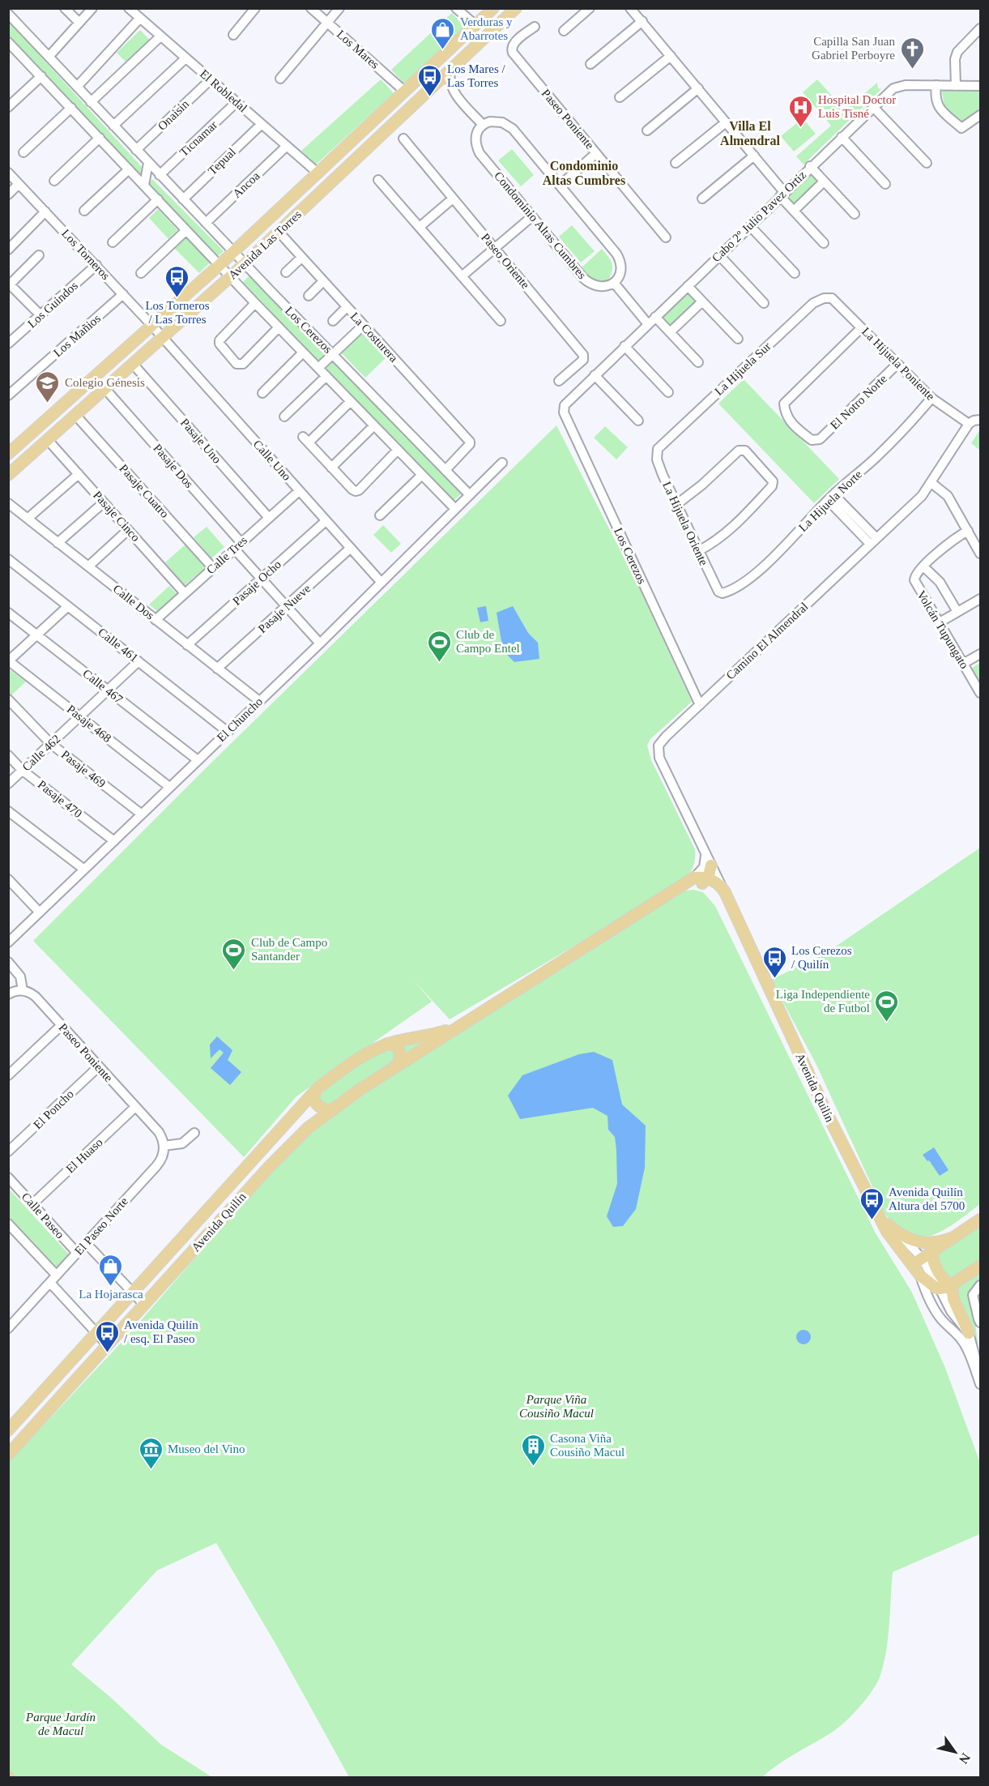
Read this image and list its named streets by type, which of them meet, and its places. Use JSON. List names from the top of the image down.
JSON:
{
  "streets": {
    "main road": ["Avenida Las Torres", "Avenida Quilín"],
    "street": [
      "Los Mares",
      "El Robledal",
      "Onaisin",
      "Paseo Poniente",
      "Ticnamar",
      "Tepual",
      "Ancoa",
      "Cabo 2º Julio Pavez Ortiz",
      "Condominio Altas Cumbres",
      "Los Torneros",
      "Paseo Oriente",
      "Los Guindos",
      "Los Cerezos",
      "Los Mañios",
      "La Costurera",
      "La Hijuela Poniente",
      "La Hijuela Sur",
      "El Notro Norte",
      "Pasaje Uno",
      "Calle Uno",
      "Pasaje Dos",
      "Pasaje Cuatro",
      "La Hijuela Norte",
      "Pasaje Cinco",
      "La Hijuela Oriente",
      "Calle Tres",
      "Pasaje Ocho",
      "Calle Dos",
      "Pasaje Nueve",
      "Volcán Tupungato",
      "Camino El Almendral",
      "Calle 461",
      "Calle 467",
      "El Chuncho",
      "Pasaje 468",
      "Calle 462",
      "Pasaje 469",
      "Pasaje 470",
      "El Poncho",
      "El Huaso",
      "Calle Paseo",
      "El Paseo Norte"
    ]
  },
  "crossings": [
    ["Los Mares", "Avenida Las Torres"],
    ["El Robledal", "Onaisin"],
    ["El Robledal", "Ticnamar"],
    ["El Robledal", "Tepual"],
    ["El Robledal", "Ancoa"],
    ["El Robledal", "Avenida Las Torres"],
    ["Onaisin", "Los Cerezos"],
    ["Paseo Poniente", "El Poncho"],
    ["Paseo Poniente", "El Huaso"],
    ["Paseo Poniente", "El Paseo Norte"],
    ["Ticnamar", "Los Cerezos"],
    ["Tepual", "Los Cerezos"],
    ["Ancoa", "Los Cerezos"],
    ["Cabo 2º Julio Pavez Ortiz", "Los Cerezos"],
    ["Avenida Las Torres", "Los Torneros"],
    ["Avenida Las Torres", "Los Cerezos"],
    ["Avenida Las Torres", "La Costurera"],
    ["Avenida Las Torres", "Pasaje Uno"],
    ["Avenida Las Torres", "Calle Uno"],
    ["Avenida Las Torres", "Pasaje Dos"],
    ["Avenida Las Torres", "Pasaje Cuatro"],
    ["Avenida Las Torres", "Pasaje Cinco"],
    ["Los Torneros", "Los Guindos"],
    ["Los Torneros", "Los Mañios"],
    ["Los Torneros", "Calle Uno"],
    ["Los Cerezos", "La Costurera"],
    ["Los Cerezos", "Camino El Almendral"],
    ["Los Cerezos", "El Chuncho"],
    ["La Hijuela Poniente", "La Hijuela Sur"],
    ["La Hijuela Poniente", "El Notro Norte"],
    ["La Hijuela Poniente", "La Hijuela Norte"],
    ["La Hijuela Poniente", "Camino El Almendral"],
    ["La Hijuela Sur", "La Hijuela Oriente"],
    ["Pasaje Uno", "Calle Tres"],
    ["Calle Uno", "Calle Tres"],
    ["Calle Uno", "Pasaje Ocho"],
    ["Calle Uno", "Pasaje Nueve"],
    ["Calle Uno", "El Chuncho"],
    ["Pasaje Dos", "Calle Tres"],
    ["Pasaje Dos", "Pasaje Ocho"],
    ["Pasaje Dos", "Pasaje Nueve"],
    ["Pasaje Dos", "El Chuncho"],
    ["Pasaje Cuatro", "Calle Tres"],
    ["La Hijuela Norte", "La Hijuela Oriente"],
    ["Pasaje Cinco", "Calle Tres"],
    ["Calle Tres", "Calle Dos"],
    ["Pasaje Ocho", "Calle Dos"],
    ["Calle Dos", "Pasaje Nueve"],
    ["Calle Dos", "El Chuncho"],
    ["Camino El Almendral", "Avenida Quilín"],
    ["Calle 461", "El Chuncho"],
    ["Calle 461", "Calle 462"],
    ["Calle 467", "El Chuncho"],
    ["Calle 467", "Calle 462"],
    ["El Chuncho", "Pasaje 468"],
    ["El Chuncho", "Pasaje 469"],
    ["El Chuncho", "Pasaje 470"],
    ["Pasaje 468", "Calle 462"],
    ["Calle 462", "Pasaje 469"],
    ["Calle 462", "Pasaje 470"],
    ["El Huaso", "Calle Paseo"],
    ["Calle Paseo", "El Paseo Norte"]
  ],
  "districts": ["Villa El Almendral", "Condominio Altas Cumbres"],
  "parks": ["Parque Viña Cousiño Macul", "Parque Jardín de Macul"],
  "places": {
    "shop": ["Verduras y Abarrotes", "La Hojarasca"],
    "church": ["Capilla San Juan Gabriel Perboyre"],
    "bus stop": [
      "Los Mares / Las Torres",
      "Los Torneros / Las Torres",
      "Los Cerezos / Quilín",
      "Avenida Quilín Altura del 5700",
      "Avenida Quilín / esq. El Paseo"
    ],
    "hospital": ["Hospital Doctor Luis Tisné"],
    "school or university": ["Colegio Génesis"],
    "sports": ["Club de Campo Entel", "Club de Campo Santander", "Liga Independiente de Futbol"],
    "building": ["Casona Viña Cousiño Macul"],
    "museum": ["Museo del Vino"]
  },
  "north": "bottom right"
}
